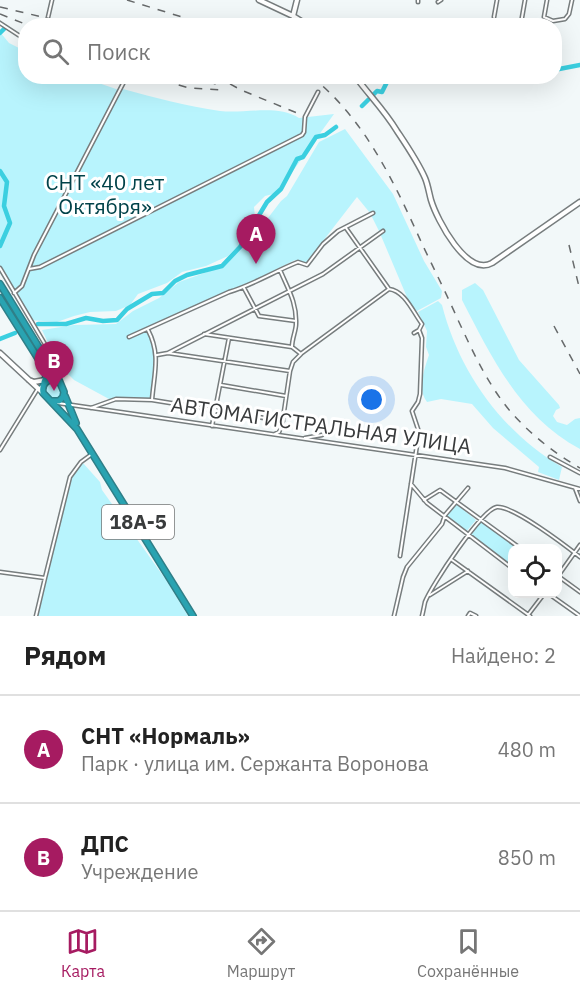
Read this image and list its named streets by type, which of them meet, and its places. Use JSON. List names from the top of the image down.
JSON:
{
  "streets": {
    "highway": ["18А-5"],
    "street": ["АВТОМАГИСТРАЛЬНАЯ УЛИЦА"]
  },
  "crossings": [
    ["АВТОМАГИСТРАЛЬНАЯ УЛИЦА", "18А-5"]
  ],
  "parks": ["СНТ «40 лет Октября»"],
  "page": {
    "search": "Поиск",
    "pins": ["A", "B"],
    "heading": ["Рядом", "Найдено: 2"],
    "list": [
      {
        "mark": "A",
        "name": "СНТ «Нормаль»",
        "note": "Парк · улица им. Сержанта Воронова",
        "value": "480 m"
      },
      {
        "mark": "B",
        "name": "ДПС",
        "note": "Учреждение",
        "value": "850 m"
      }
    ],
    "nav": ["Карта", "Маршрут", "Сохранённые"]
  }
}
